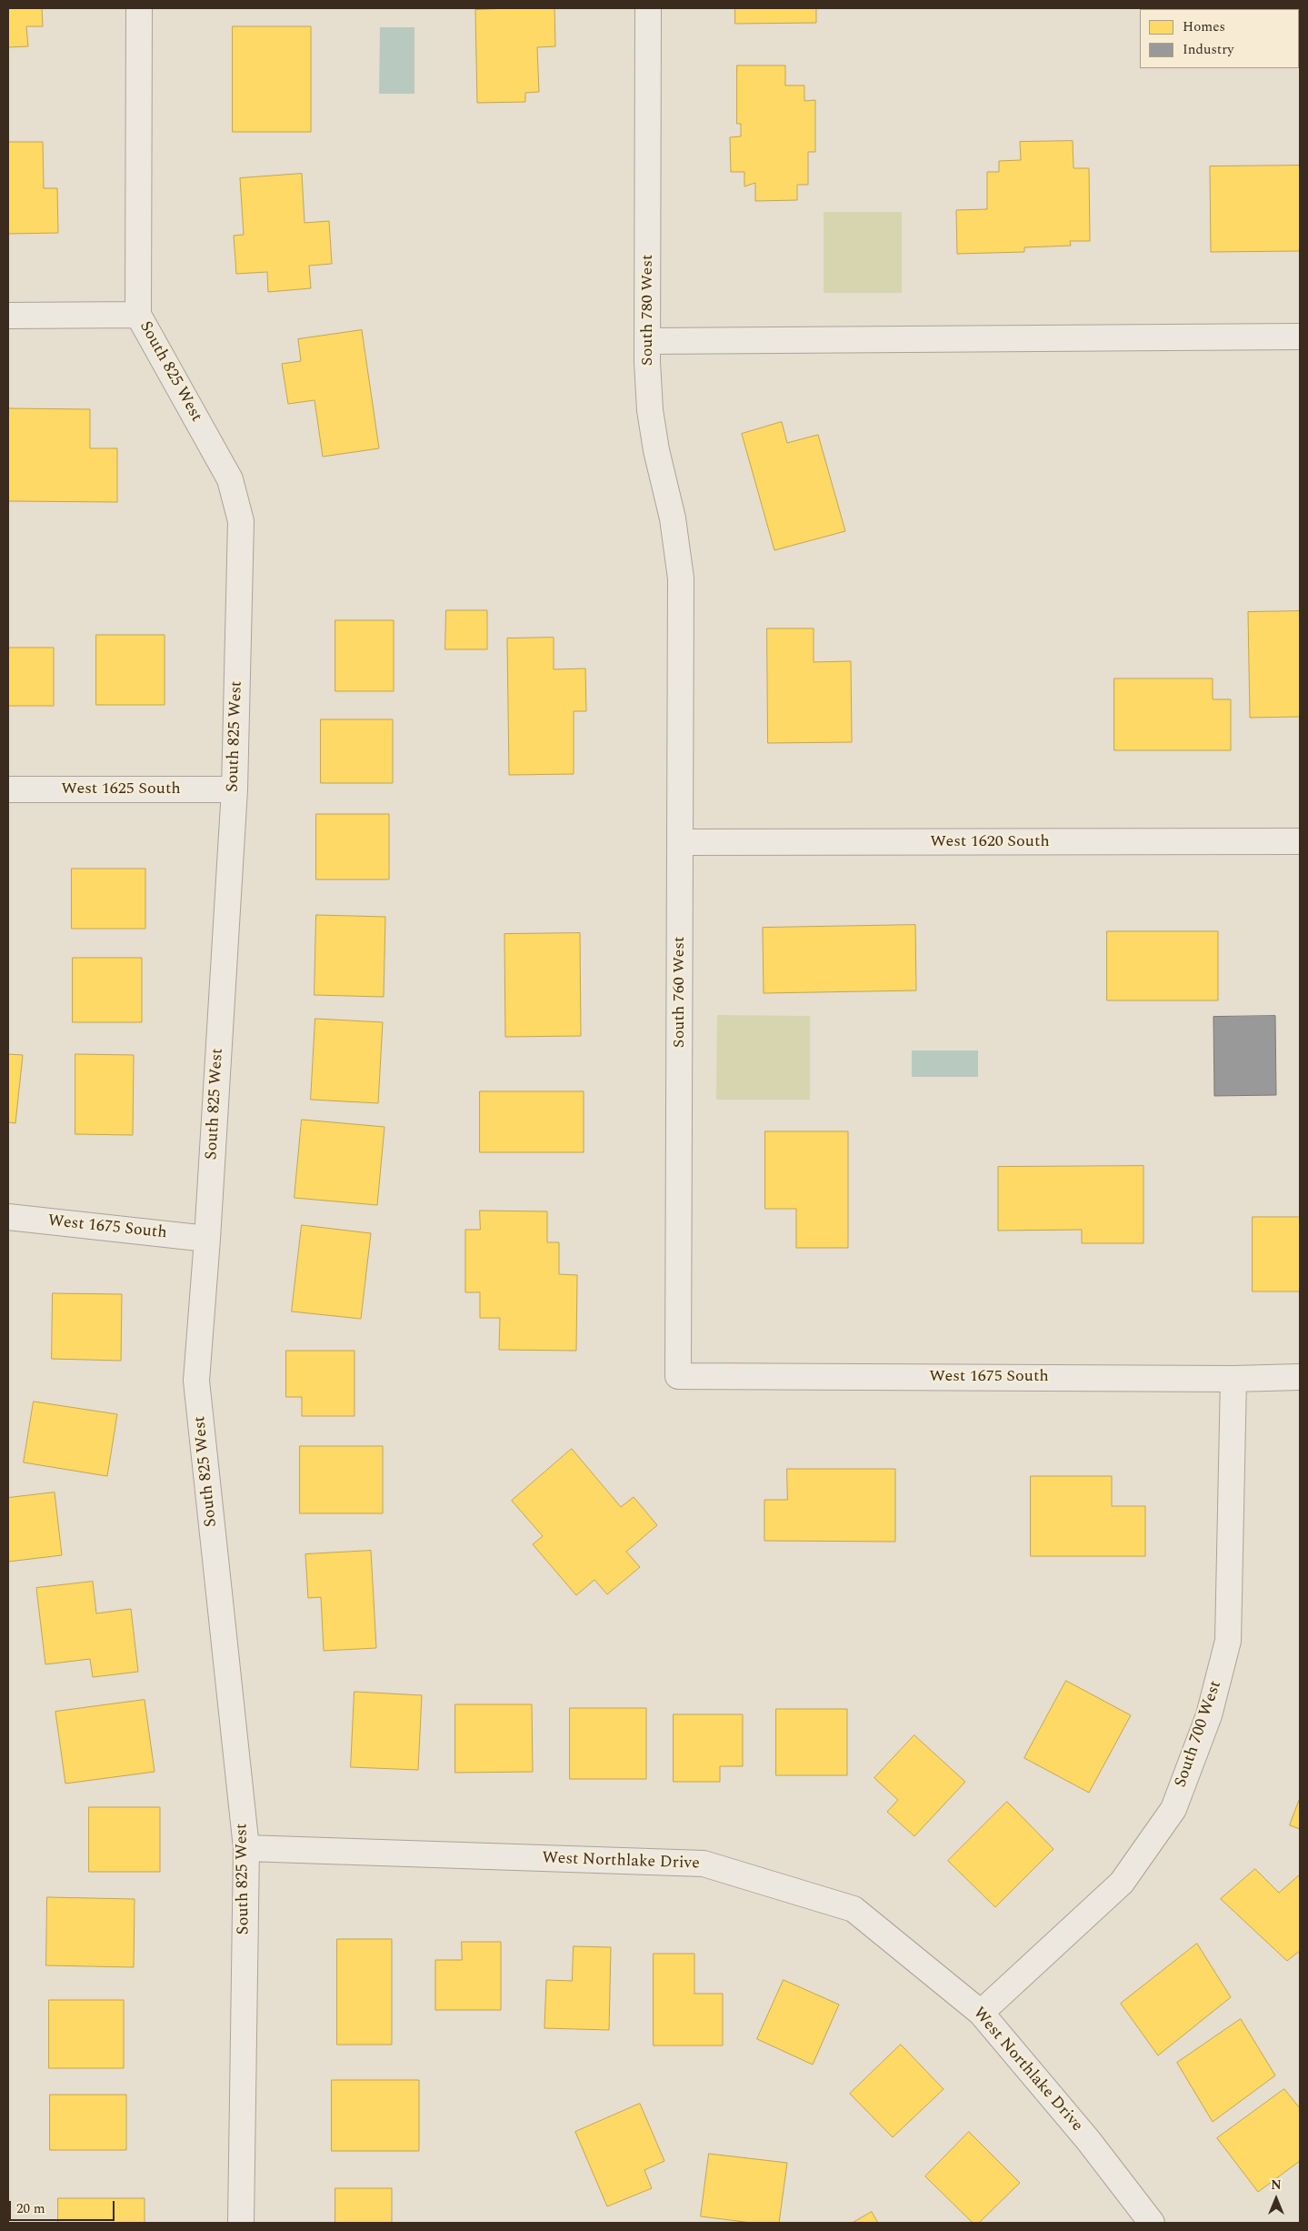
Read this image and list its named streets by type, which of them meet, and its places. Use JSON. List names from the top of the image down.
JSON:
{
  "streets": {
    "street": [
      "South 780 West",
      "South 825 West",
      "West 1625 South",
      "West 1620 South",
      "South 760 West",
      "West 1675 South",
      "South 700 West",
      "West Northlake Drive"
    ]
  },
  "crossings": [
    ["South 780 West", "South 760 West"],
    ["South 825 West", "West 1625 South"],
    ["South 825 West", "West 1675 South"],
    ["South 825 West", "West Northlake Drive"],
    ["West 1620 South", "South 760 West"],
    ["South 760 West", "West 1675 South"],
    ["West 1675 South", "South 700 West"],
    ["South 700 West", "West Northlake Drive"]
  ],
  "legend": ["Homes", "Industry"],
  "scale_bar": "20 m",
  "north": "top"
}
